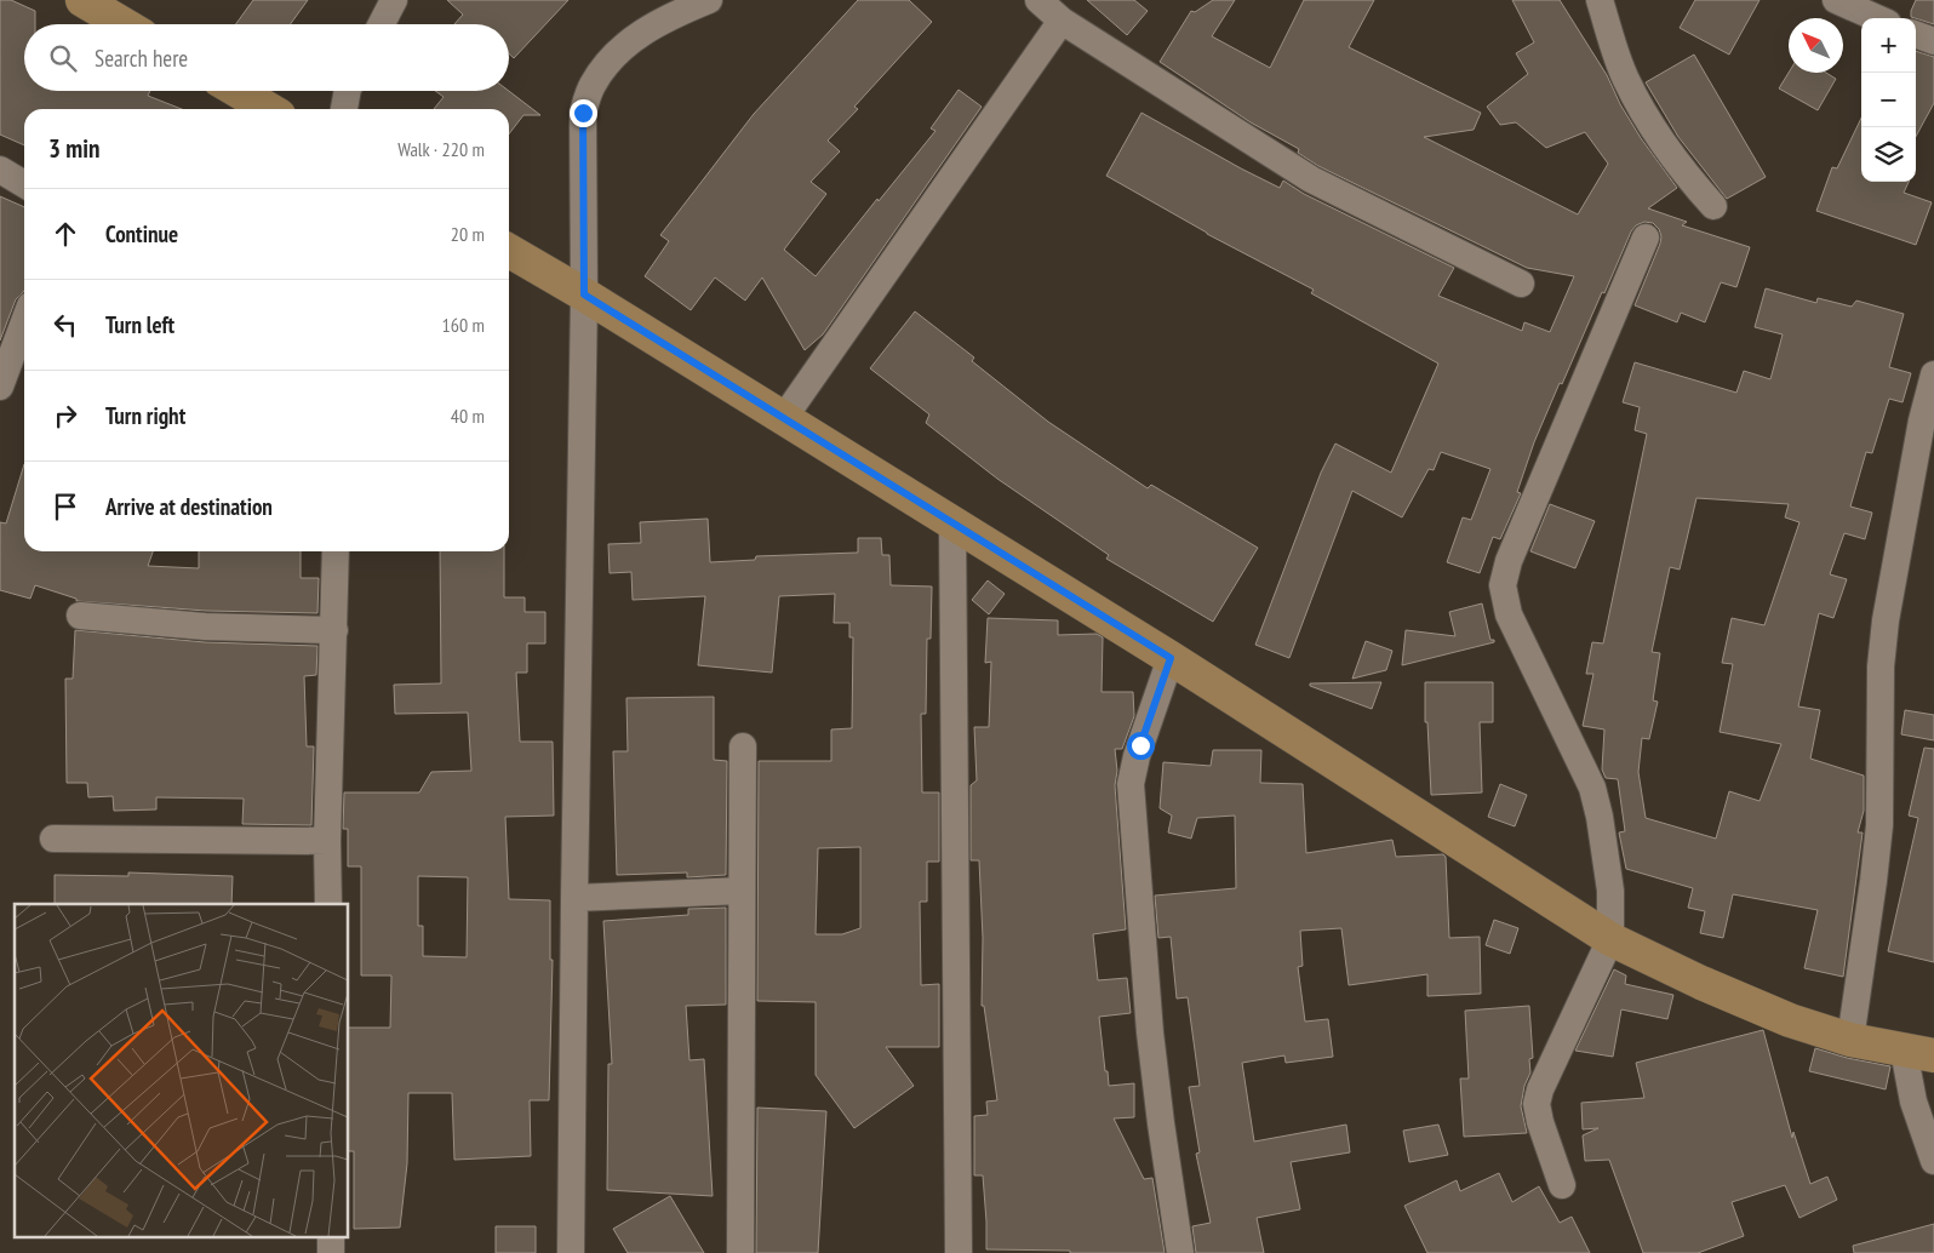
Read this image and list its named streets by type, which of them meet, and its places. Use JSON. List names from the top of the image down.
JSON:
{
  "north": "top left",
  "page": {
    "map_buttons": ["+", "−"],
    "search": "Search here",
    "heading": ["3 min", "Walk · 220 m"],
    "list": [
      ["Continue", "20 m"],
      ["Turn left", "160 m"],
      ["Turn right", "40 m"],
      "Arrive at destination"
    ]
  }
}
